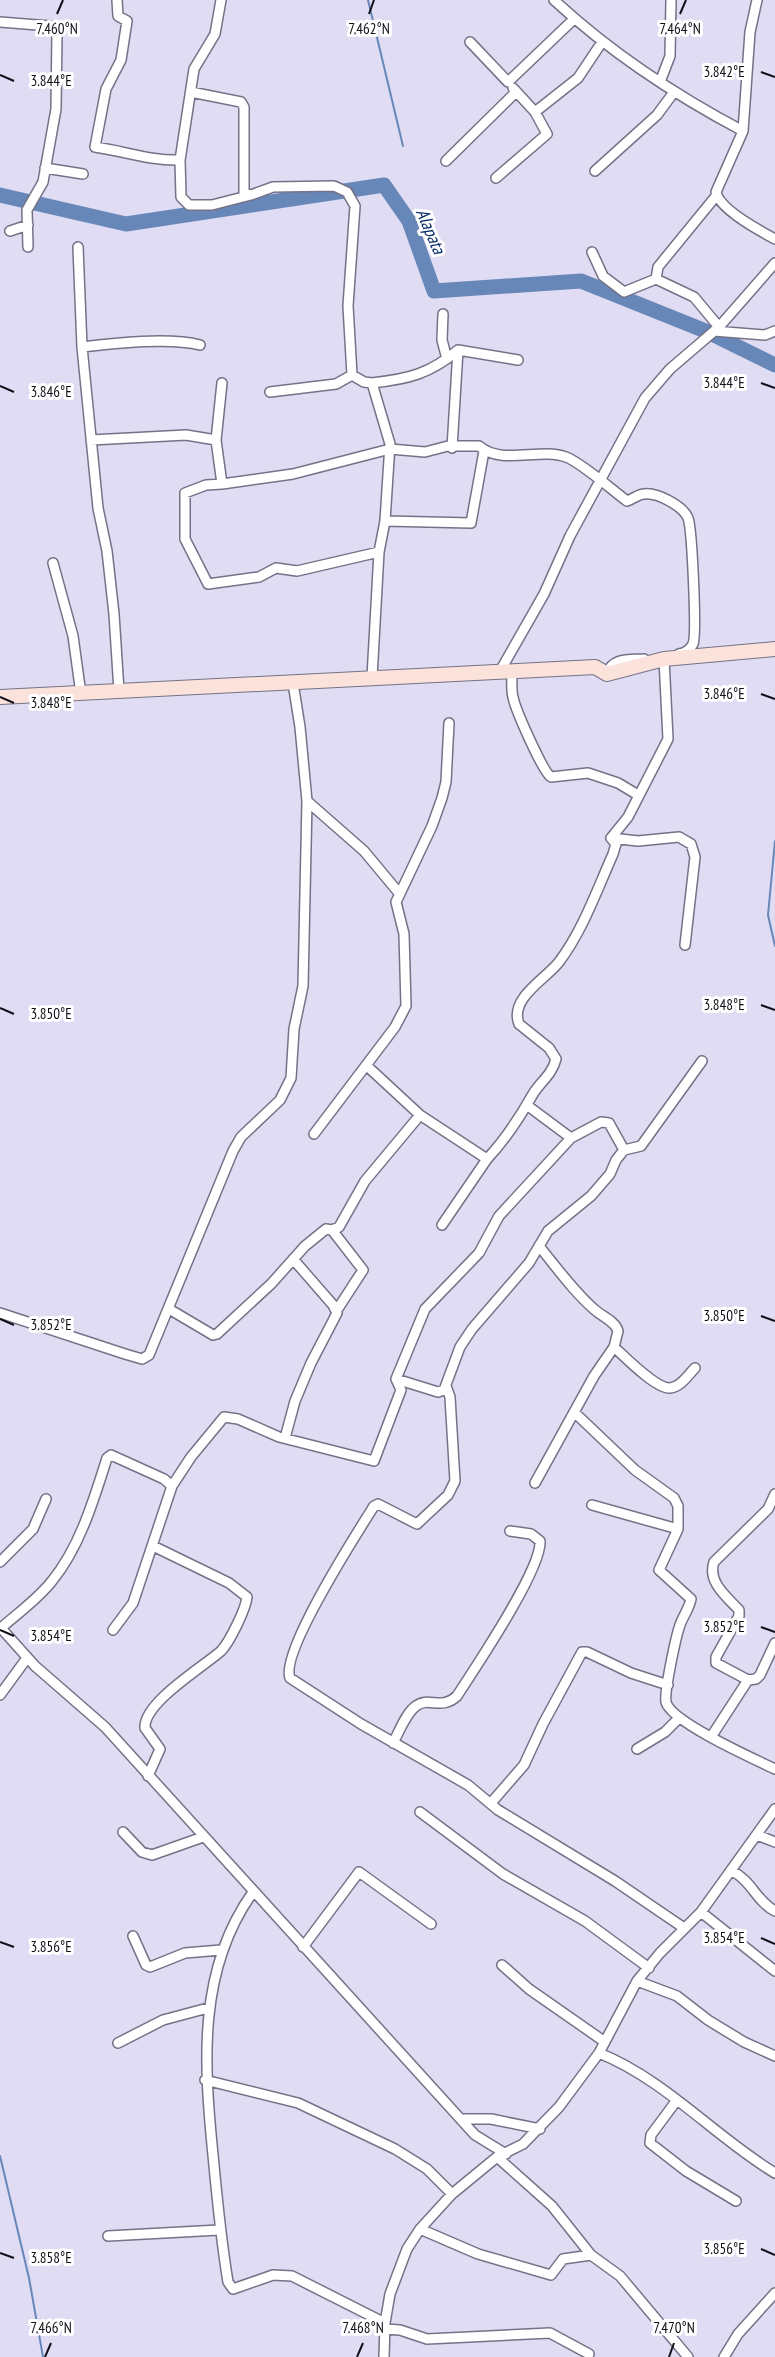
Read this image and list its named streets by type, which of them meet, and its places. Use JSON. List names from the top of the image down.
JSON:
{
  "water": ["Alapata"],
  "coordinates": [
    "7.460°N",
    "7.464°N",
    "7.462°N",
    "3.842°E",
    "3.844°E",
    "3.846°E",
    "3.848°E",
    "3.850°E",
    "3.852°E",
    "3.854°E",
    "3.856°E",
    "3.858°E",
    "7.466°N",
    "7.468°N",
    "7.470°N"
  ]
}
